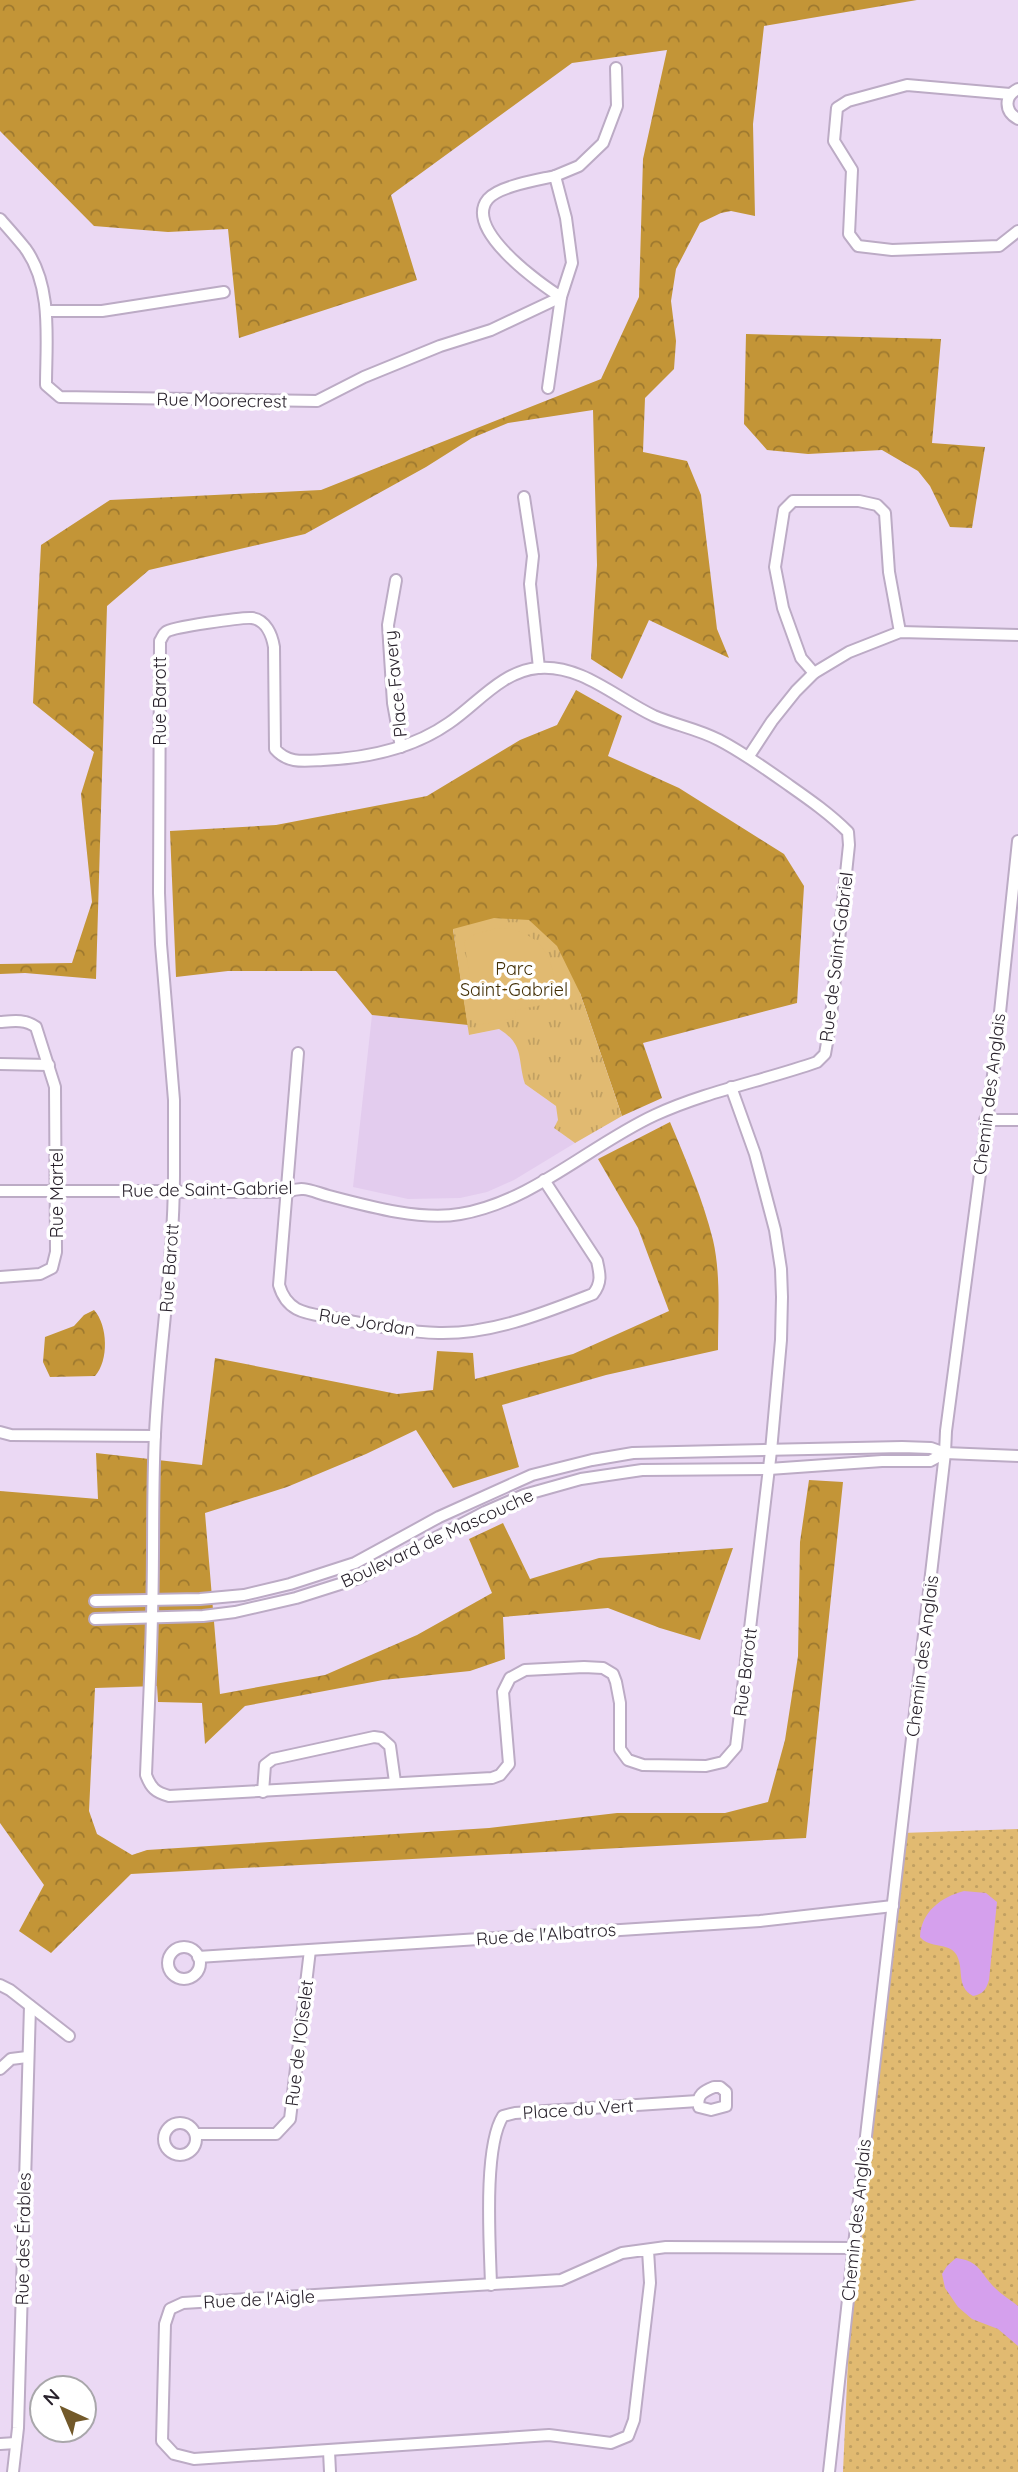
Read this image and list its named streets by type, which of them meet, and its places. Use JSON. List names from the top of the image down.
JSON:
{
  "streets": {
    "street": [
      "Rue Moorecrest",
      "Place Favery",
      "Rue Barott",
      "Rue de Saint-Gabriel",
      "Chemin des Anglais",
      "Rue Martel",
      "Rue Jordan",
      "Boulevard de Mascouche",
      "Rue de l'Albatros",
      "Rue de l'Oiselet",
      "Place du Vert",
      "Rue des Érables",
      "Rue de l'Aigle"
    ]
  },
  "crossings": [
    ["Place Favery", "Rue de Saint-Gabriel"],
    ["Rue Barott", "Rue de Saint-Gabriel"],
    ["Rue Barott", "Boulevard de Mascouche"],
    ["Rue de Saint-Gabriel", "Rue Martel"],
    ["Rue de Saint-Gabriel", "Rue Jordan"],
    ["Chemin des Anglais", "Boulevard de Mascouche"],
    ["Chemin des Anglais", "Rue de l'Albatros"],
    ["Chemin des Anglais", "Rue de l'Aigle"],
    ["Rue de l'Albatros", "Rue de l'Oiselet"],
    ["Place du Vert", "Rue de l'Aigle"]
  ],
  "parks": ["Parc Saint-Gabriel"],
  "north": "top left"
}
